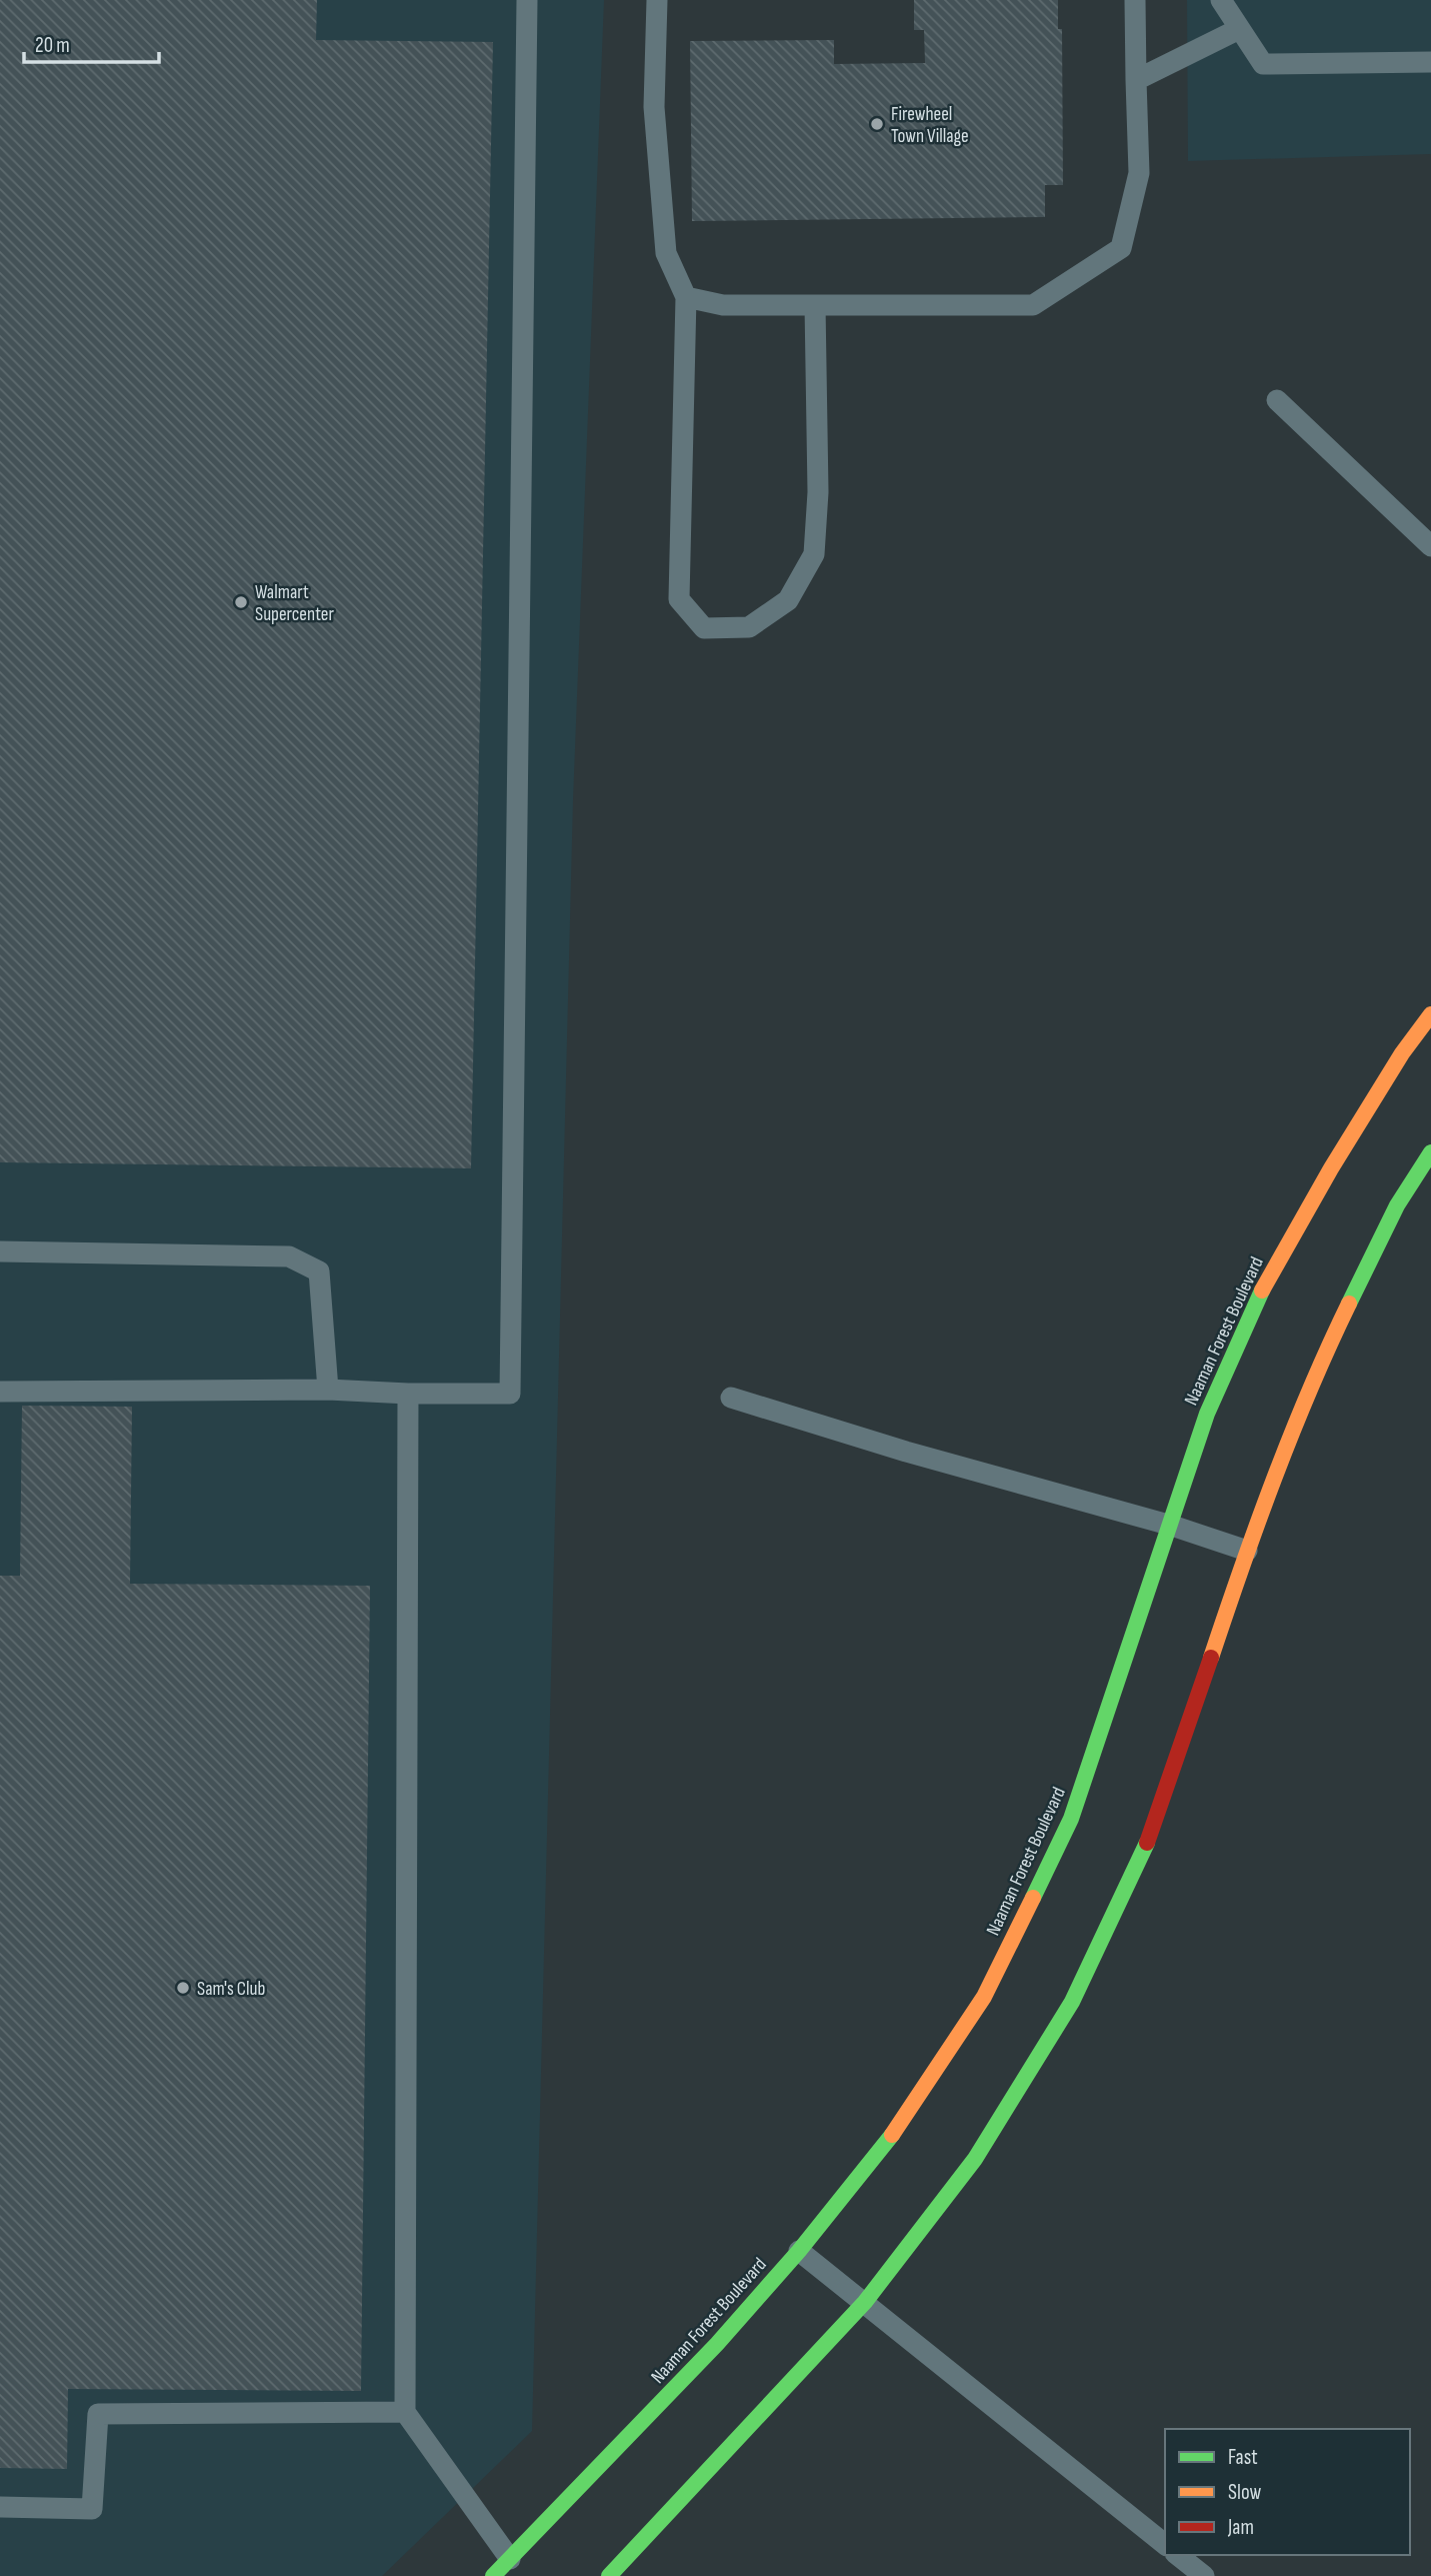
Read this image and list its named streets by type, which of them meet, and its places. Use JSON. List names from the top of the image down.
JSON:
{
  "streets": {
    "main road": ["Naaman Forest Boulevard"]
  },
  "places": ["Firewheel Town Village", "Walmart Supercenter", "Sam's Club"],
  "legend": ["Fast", "Slow", "Jam"],
  "scale_bar": "20 m"
}
